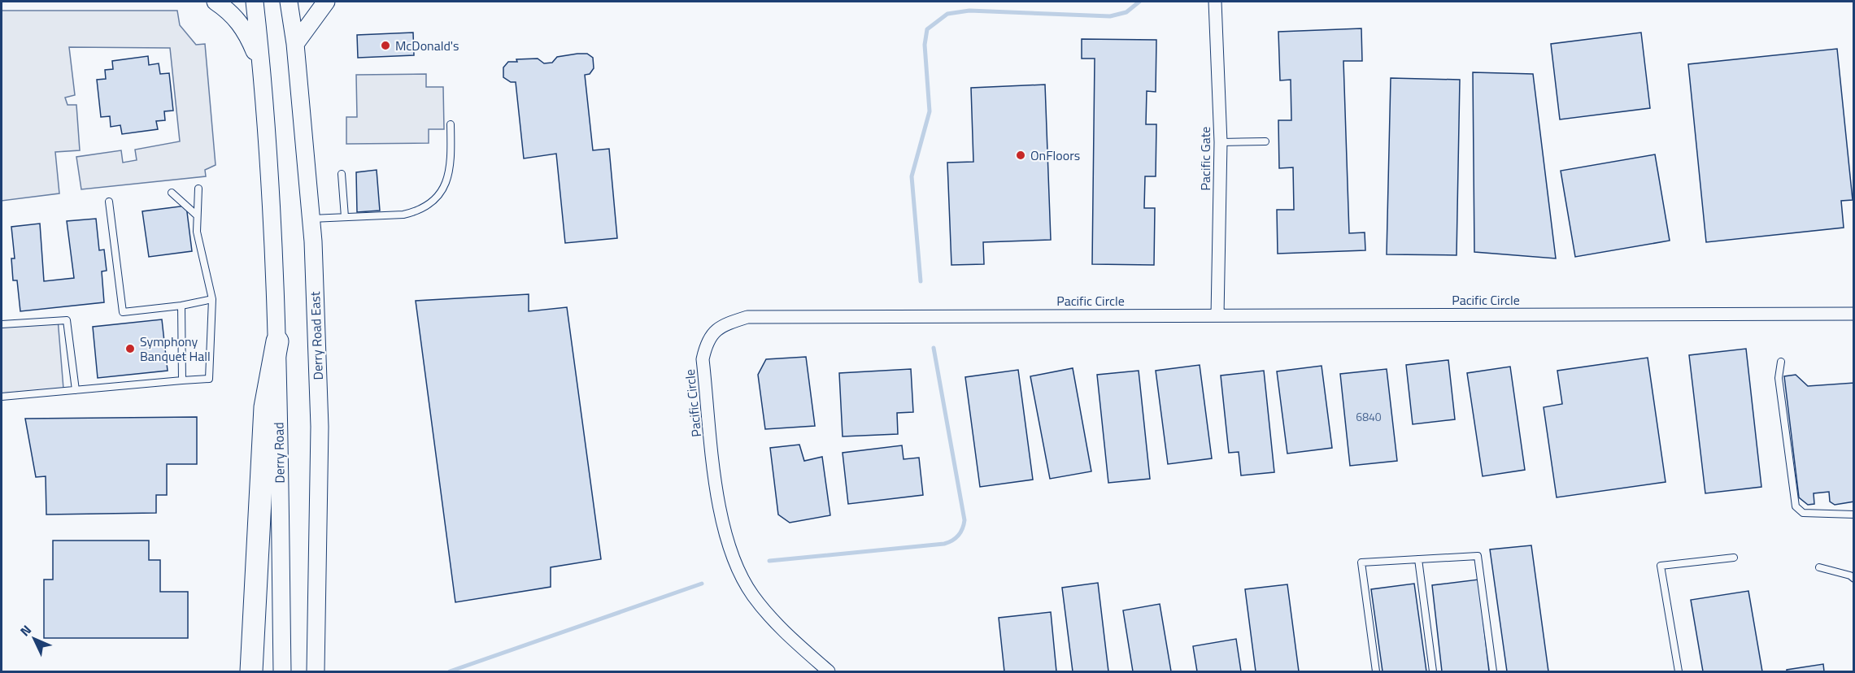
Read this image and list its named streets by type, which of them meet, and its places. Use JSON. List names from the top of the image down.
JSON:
{
  "streets": {
    "main road": ["Derry Road East", "Derry Road"],
    "street": ["Pacific Gate", "Pacific Circle"]
  },
  "crossings": [
    ["Pacific Gate", "Pacific Circle"]
  ],
  "places": ["McDonald's", "OnFloors", "Symphony Banquet Hall"],
  "house_numbers": ["6840"],
  "north": "top left"
}
